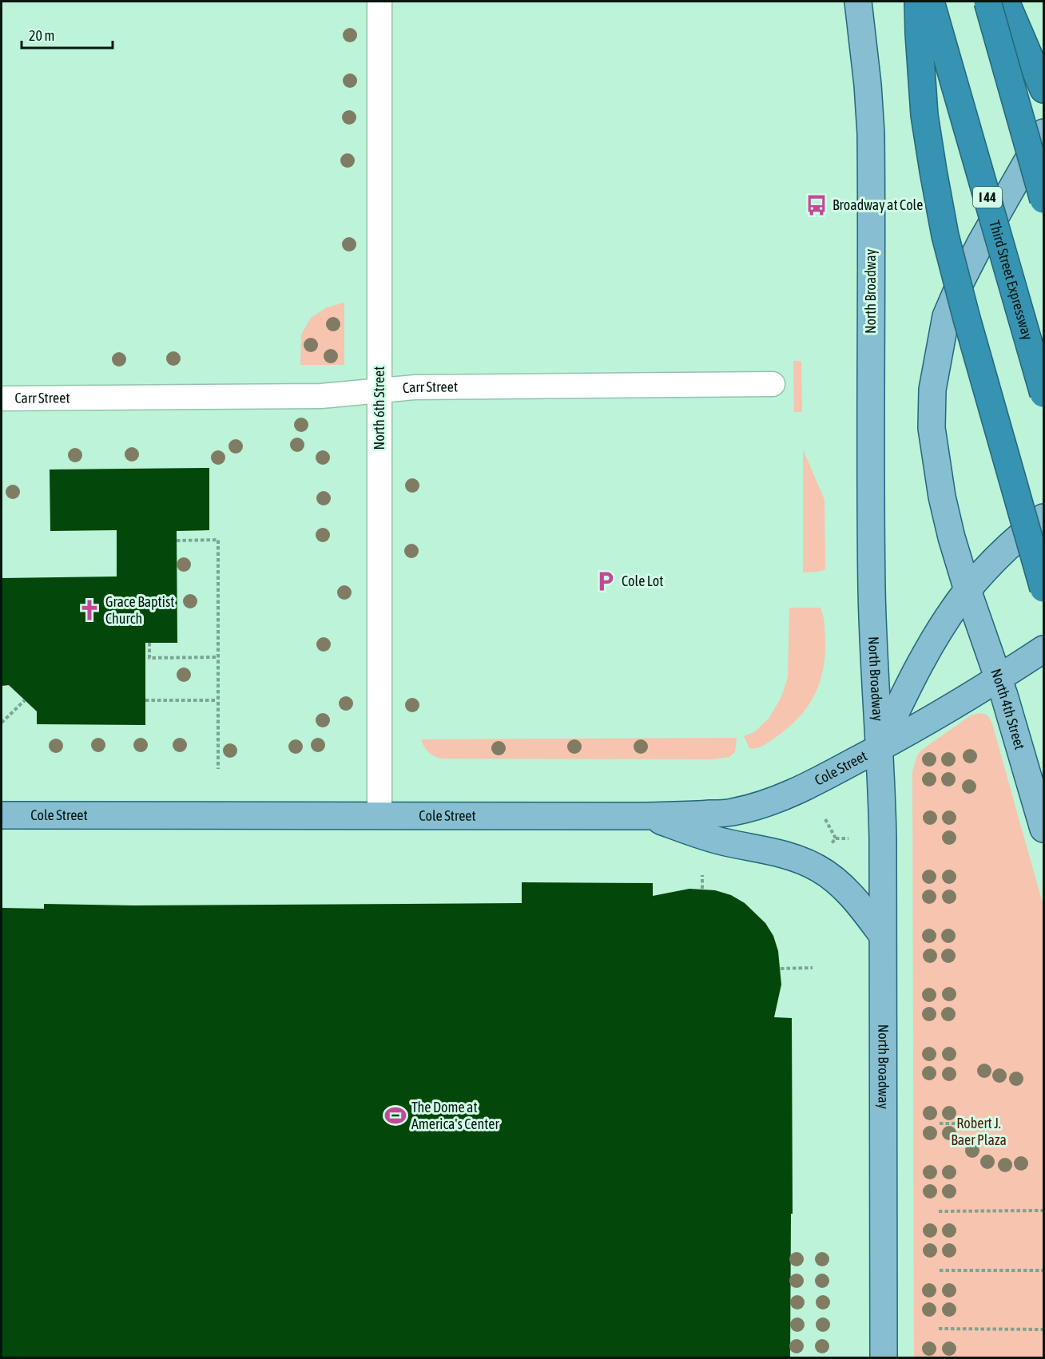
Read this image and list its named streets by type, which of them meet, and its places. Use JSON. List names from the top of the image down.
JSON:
{
  "streets": {
    "highway": ["I 44", "Third Street Expressway"],
    "main road": ["North Broadway", "North 4th Street", "Cole Street"],
    "street": ["Carr Street", "North 6th Street"]
  },
  "crossings": [
    ["North Broadway", "Cole Street"],
    ["Carr Street", "North 6th Street"],
    ["North 6th Street", "Cole Street"],
    ["North 4th Street", "Cole Street"]
  ],
  "parks": ["Robert J. Baer Plaza"],
  "places": {
    "bus stop": ["Broadway at Cole"],
    "parking": ["Cole Lot"],
    "church": ["Grace Baptist Church"],
    "sports": ["The Dome at America's Center"]
  },
  "scale_bar": "20 m"
}
